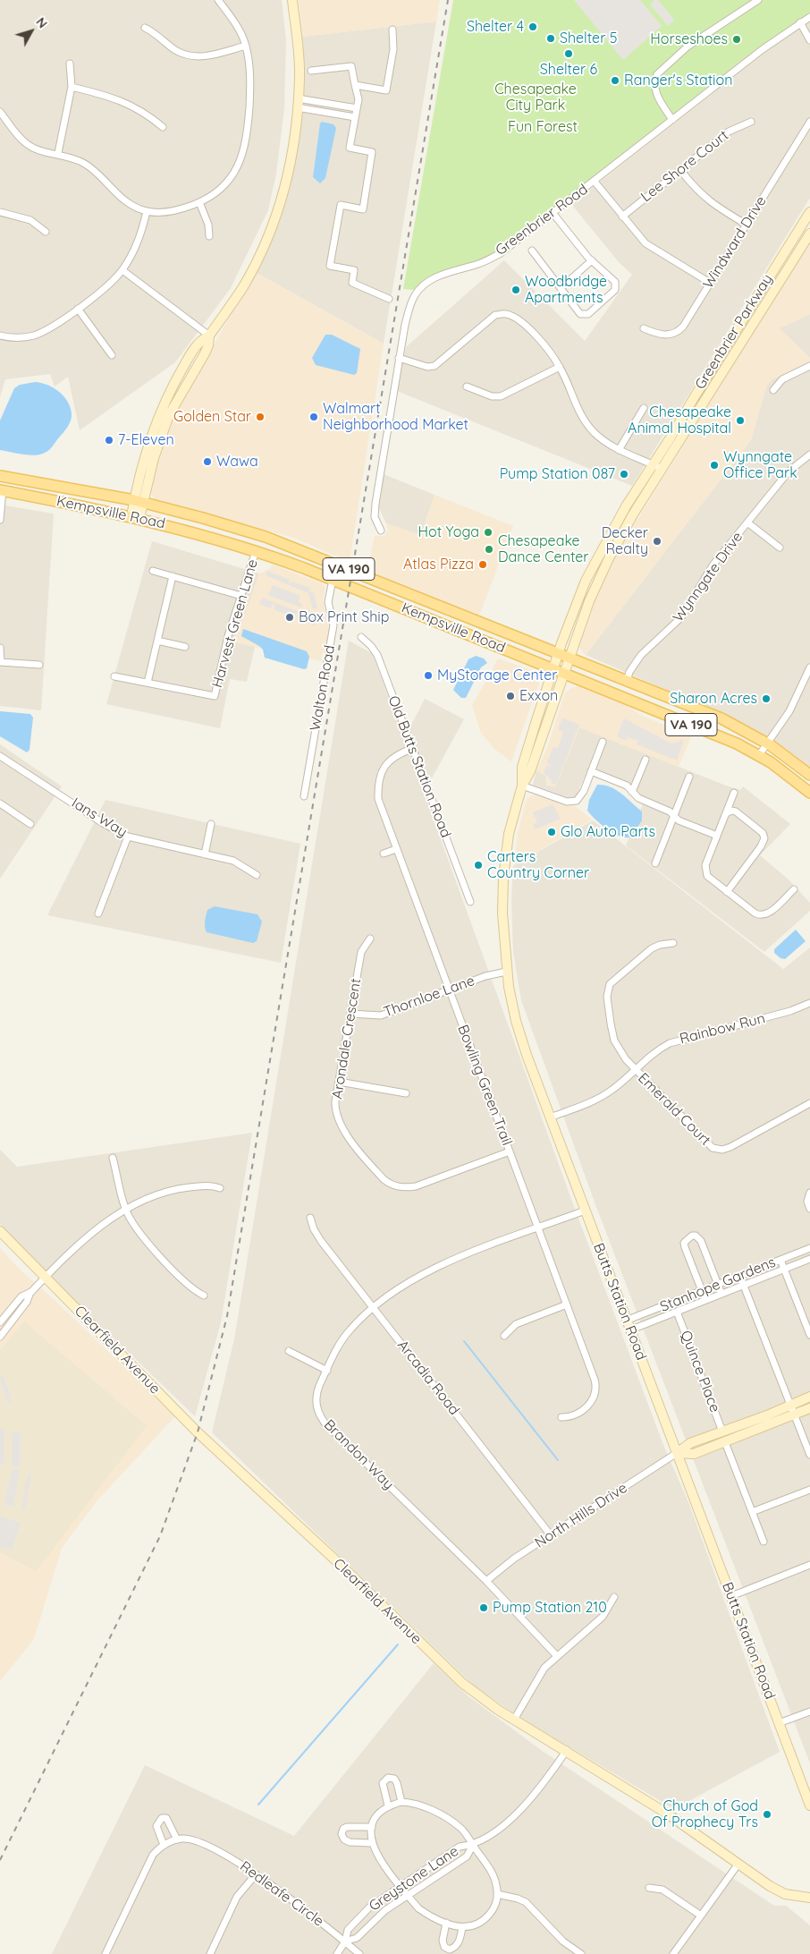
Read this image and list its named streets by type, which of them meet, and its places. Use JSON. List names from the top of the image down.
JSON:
{
  "streets": {
    "main road": [
      "Greenbrier Parkway",
      "Kempsville Road",
      "VA 190",
      "Butts Station Road",
      "Clearfield Avenue"
    ],
    "street": [
      "Lee Shore Court",
      "Greenbrier Road",
      "Windward Drive",
      "Wynngate Drive",
      "Harvest Green Lane",
      "Walton Road",
      "Old Butts Station Road",
      "Ians Way",
      "Thornloe Lane",
      "Rainbow Run",
      "Arondale Crescent",
      "Bowling Green Trail",
      "Emerald Court",
      "Stanhope Gardens",
      "Quince Place",
      "Arcadia Road",
      "Brandon Way",
      "North Hills Drive",
      "Greystone Lane",
      "Redleafe Circle"
    ]
  },
  "crossings": [
    ["Greenbrier Parkway", "Kempsville Road"],
    ["Greenbrier Parkway", "Butts Station Road"],
    ["Kempsville Road", "Wynngate Drive"],
    ["Kempsville Road", "Harvest Green Lane"],
    ["Kempsville Road", "Walton Road"],
    ["Kempsville Road", "Butts Station Road"],
    ["Old Butts Station Road", "Bowling Green Trail"],
    ["Thornloe Lane", "Arondale Crescent"],
    ["Thornloe Lane", "Bowling Green Trail"],
    ["Thornloe Lane", "Butts Station Road"],
    ["Rainbow Run", "Emerald Court"],
    ["Rainbow Run", "Butts Station Road"],
    ["Arondale Crescent", "Bowling Green Trail"],
    ["Bowling Green Trail", "Brandon Way"],
    ["Stanhope Gardens", "Butts Station Road"],
    ["Stanhope Gardens", "Quince Place"],
    ["Butts Station Road", "Brandon Way"],
    ["Butts Station Road", "North Hills Drive"],
    ["Clearfield Avenue", "Greystone Lane"],
    ["Arcadia Road", "Brandon Way"],
    ["Arcadia Road", "North Hills Drive"],
    ["Brandon Way", "North Hills Drive"],
    ["Greystone Lane", "Redleafe Circle"]
  ],
  "parks": ["Chesapeake City Park", "Fun Forest"],
  "places": [
    "Shelter 4",
    "Shelter 5",
    "Horseshoes",
    "Shelter 6",
    "Ranger's Station",
    "Woodbridge Apartments",
    "Golden Star",
    "Walmart Neighborhood Market",
    "Chesapeake Animal Hospital",
    "7-Eleven",
    "Wawa",
    "Wynngate Office Park",
    "Pump Station 087",
    "Hot Yoga",
    "Decker Realty",
    "Chesapeake Dance Center",
    "Atlas Pizza",
    "Box Print Ship",
    "MyStorage Center",
    "Exxon",
    "Sharon Acres",
    "Glo Auto Parts",
    "Carters Country Corner",
    "Pump Station 210",
    "Church of God Of Prophecy Trs"
  ],
  "north": "top right"
}
